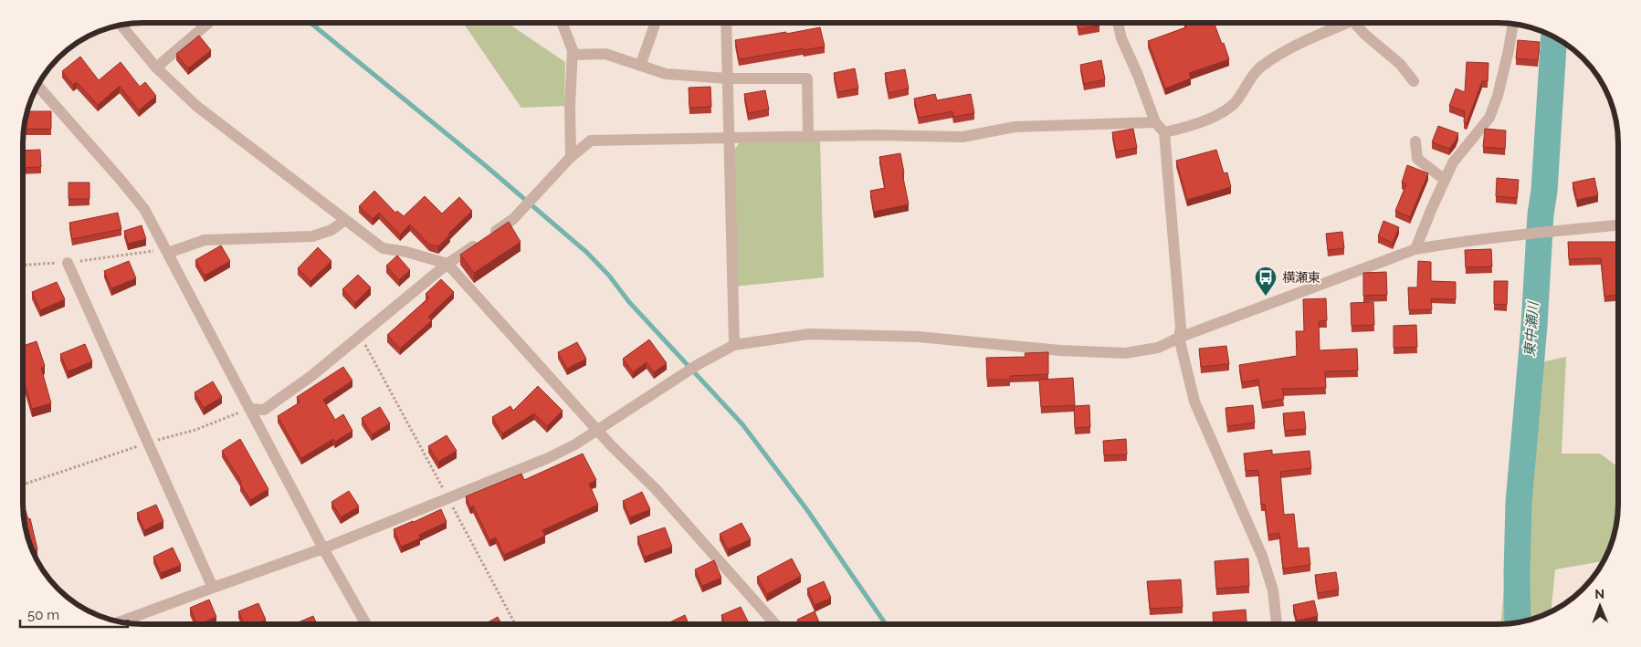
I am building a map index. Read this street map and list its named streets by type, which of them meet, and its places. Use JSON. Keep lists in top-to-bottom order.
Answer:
{
  "water": ["東中瀬川"],
  "places": {
    "bus stop": ["横瀬東"]
  },
  "scale_bar": "50 m",
  "north": "top"
}
